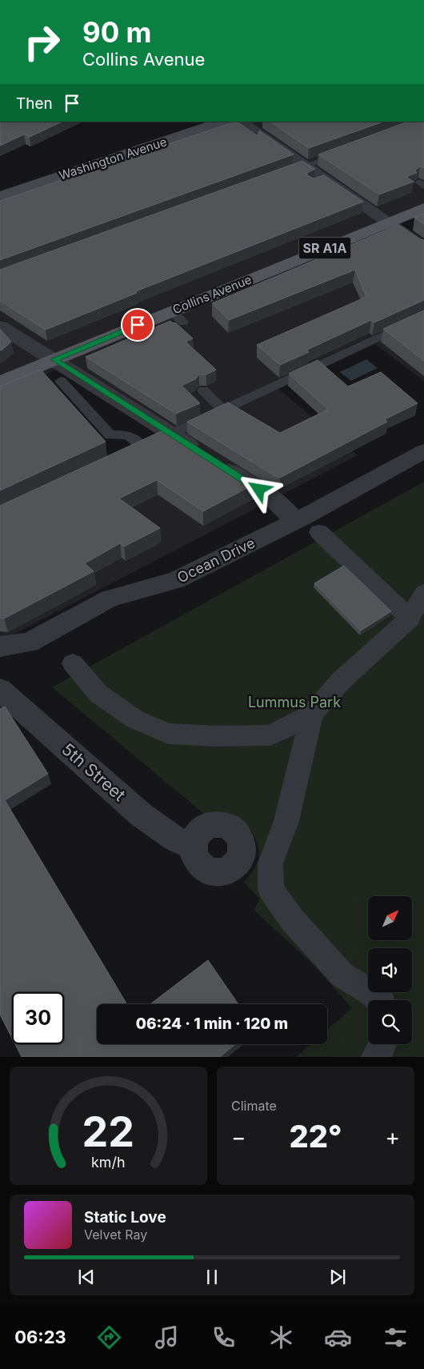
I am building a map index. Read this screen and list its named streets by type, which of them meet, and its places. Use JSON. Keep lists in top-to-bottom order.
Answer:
{
  "streets": {
    "main road": ["Washington Avenue", "SR A1A", "Collins Avenue"],
    "street": ["Ocean Drive", "5th Street"]
  },
  "parks": ["Lummus Park"],
  "north": "top right",
  "page": {
    "turn": ["90 m", "Collins Avenue"],
    "then": "Then",
    "limit": "30",
    "trip": "06:24 · 1 min · 120 m",
    "tile": "Climate",
    "heat": ["−", "22°", "+"],
    "song": ["Static Love", "Velvet Ray"],
    "tabs": "06:23",
    "gauge": ["22", "km/h"]
  }
}
